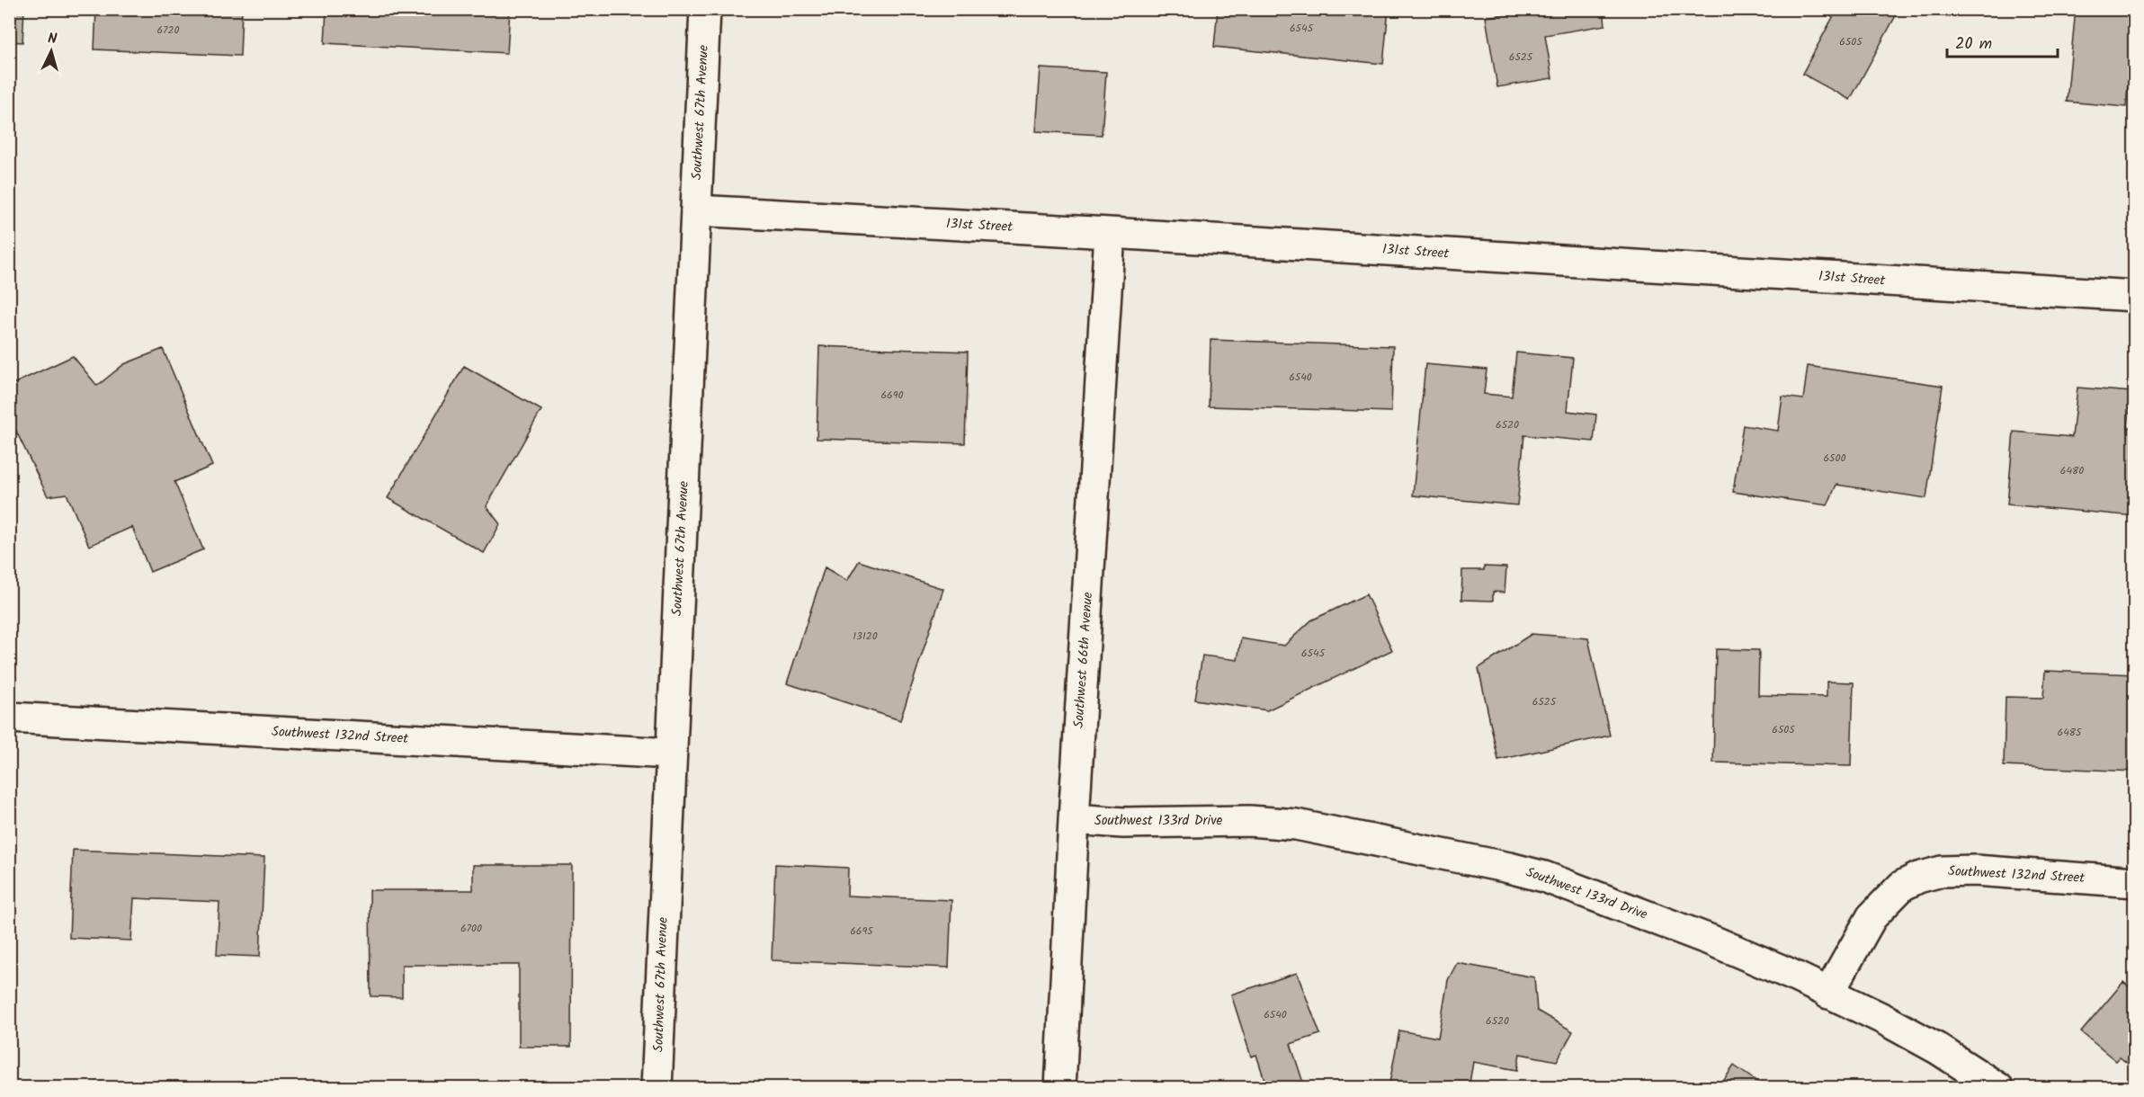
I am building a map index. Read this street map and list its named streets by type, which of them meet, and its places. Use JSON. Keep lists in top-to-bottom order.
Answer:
{
  "streets": {
    "street": [
      "Southwest 67th Avenue",
      "131st Street",
      "Southwest 66th Avenue",
      "Southwest 132nd Street",
      "Southwest 133rd Drive"
    ]
  },
  "crossings": [
    ["Southwest 67th Avenue", "131st Street"],
    ["Southwest 67th Avenue", "Southwest 132nd Street"],
    ["131st Street", "Southwest 66th Avenue"],
    ["Southwest 66th Avenue", "Southwest 133rd Drive"],
    ["Southwest 132nd Street", "Southwest 133rd Drive"]
  ],
  "house_numbers": [
    "6545",
    "6720",
    "6505",
    "6525",
    "6540",
    "6690",
    "6520",
    "6500",
    "6480",
    "13120",
    "6545",
    "6525",
    "6505",
    "6485",
    "6700",
    "6695",
    "6540",
    "6520"
  ],
  "scale_bar": "20 m",
  "north": "top"
}
